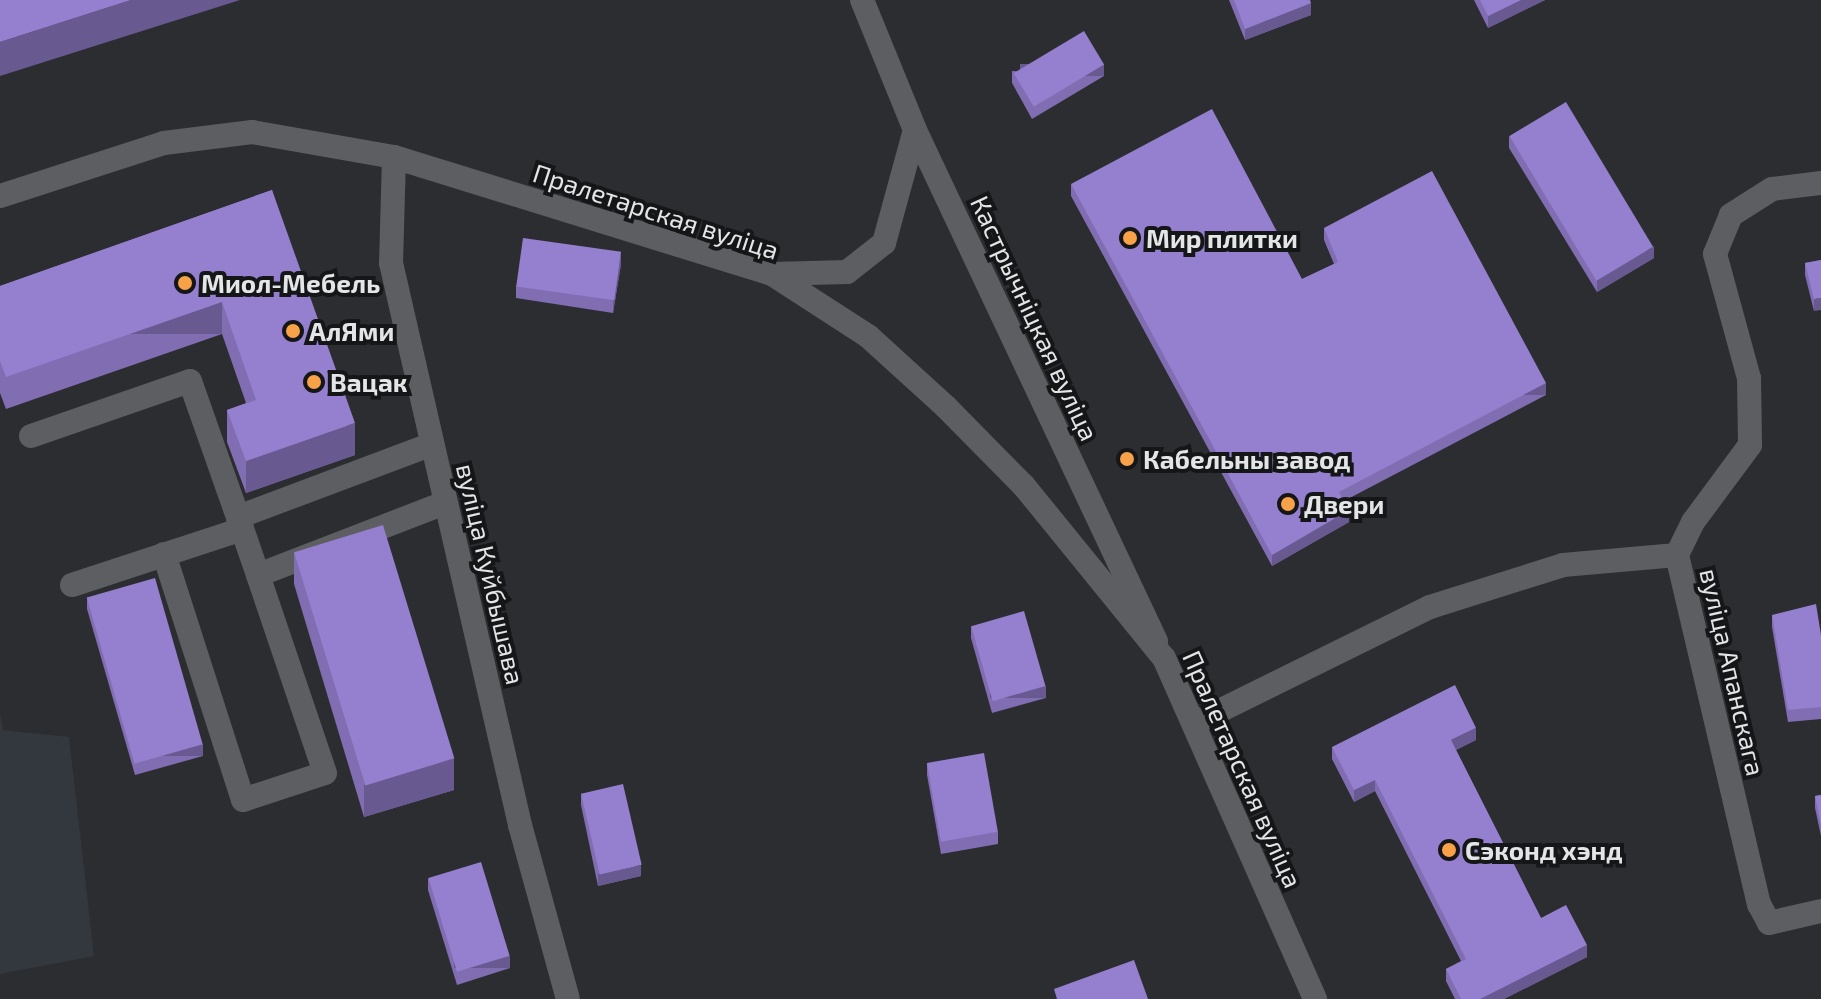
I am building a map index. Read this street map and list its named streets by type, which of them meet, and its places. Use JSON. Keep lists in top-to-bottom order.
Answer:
{
  "streets": {
    "street": [
      "Пралетарская вуліца",
      "Кастрычніцкая вуліца",
      "вуліца Куйбышава",
      "вуліца Апанскага"
    ]
  },
  "crossings": [
    ["Пралетарская вуліца", "Кастрычніцкая вуліца"],
    ["Пралетарская вуліца", "вуліца Куйбышава"]
  ],
  "places": [
    "Мир плитки",
    "Миол-Мебель",
    "АлЯми",
    "Вацак",
    "Кабельны завод",
    "Двери",
    "Сэконд хэнд"
  ]
}
